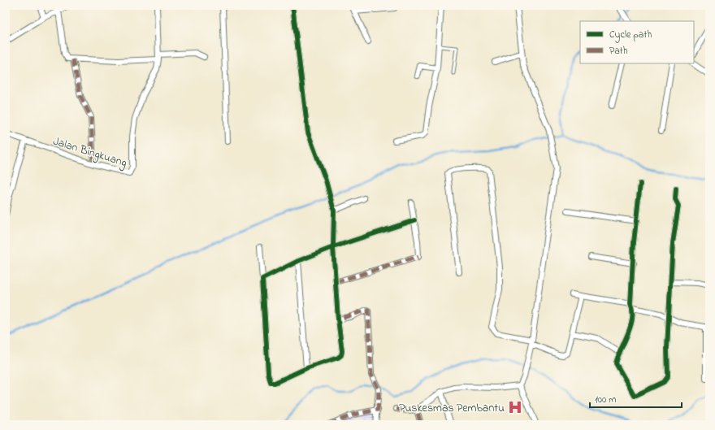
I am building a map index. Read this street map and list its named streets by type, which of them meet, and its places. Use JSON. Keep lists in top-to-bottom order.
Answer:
{
  "streets": {
    "street": ["Jalan Bingkuang"]
  },
  "places": {
    "hospital": ["Puskesmas Pembantu"]
  },
  "legend": ["Cycle path", "Path"],
  "scale_bar": "100 m"
}
